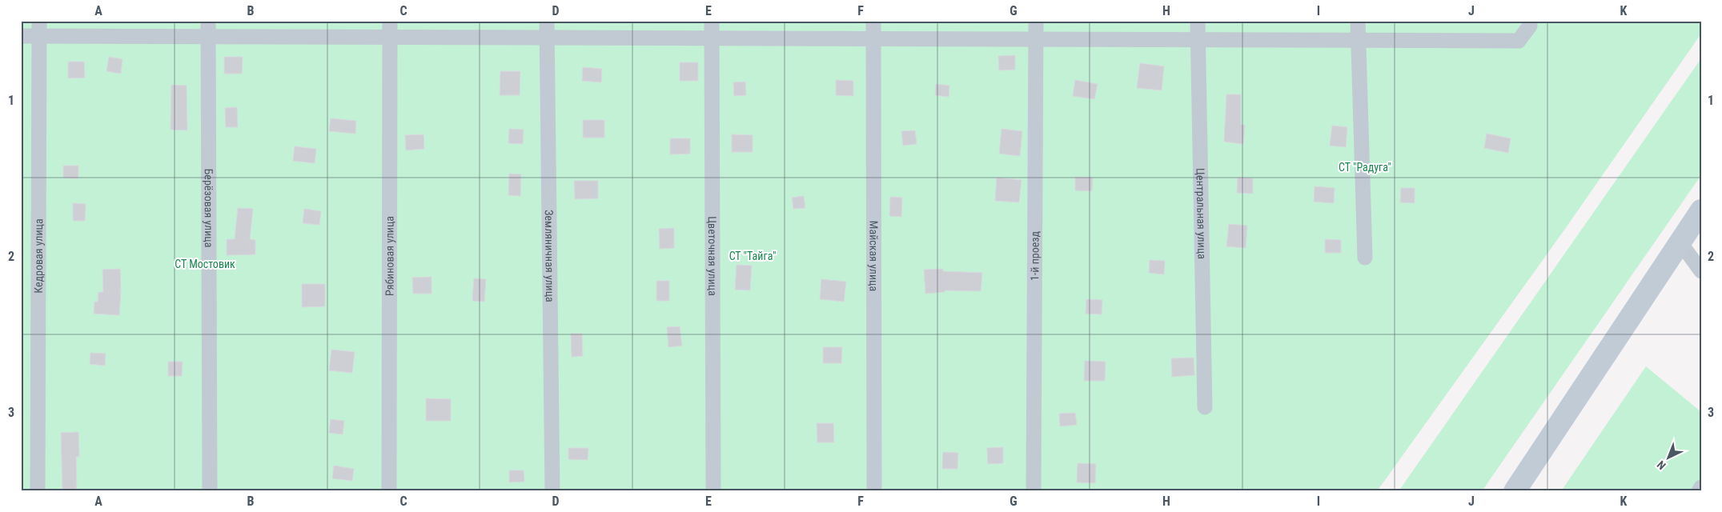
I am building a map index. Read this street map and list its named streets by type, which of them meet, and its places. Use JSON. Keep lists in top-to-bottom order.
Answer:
{
  "streets": {
    "street": [
      "Берёзовая улица",
      "Центральная улица",
      "Кедровая улица",
      "Рябиновая улица",
      "Земляничная улица",
      "Цветочная улица",
      "Майская улица",
      "1-й проезд"
    ]
  },
  "parks": ["СТ \"Радуга\"", "СТ \"Тайга\"", "СТ Мостовик"],
  "north": "bottom left",
  "grid": {
    "columns": [
      "A",
      "B",
      "C",
      "D",
      "E",
      "F",
      "G",
      "H",
      "I",
      "J",
      "K"
    ],
    "rows": ["1", "2", "3"]
  }
}
